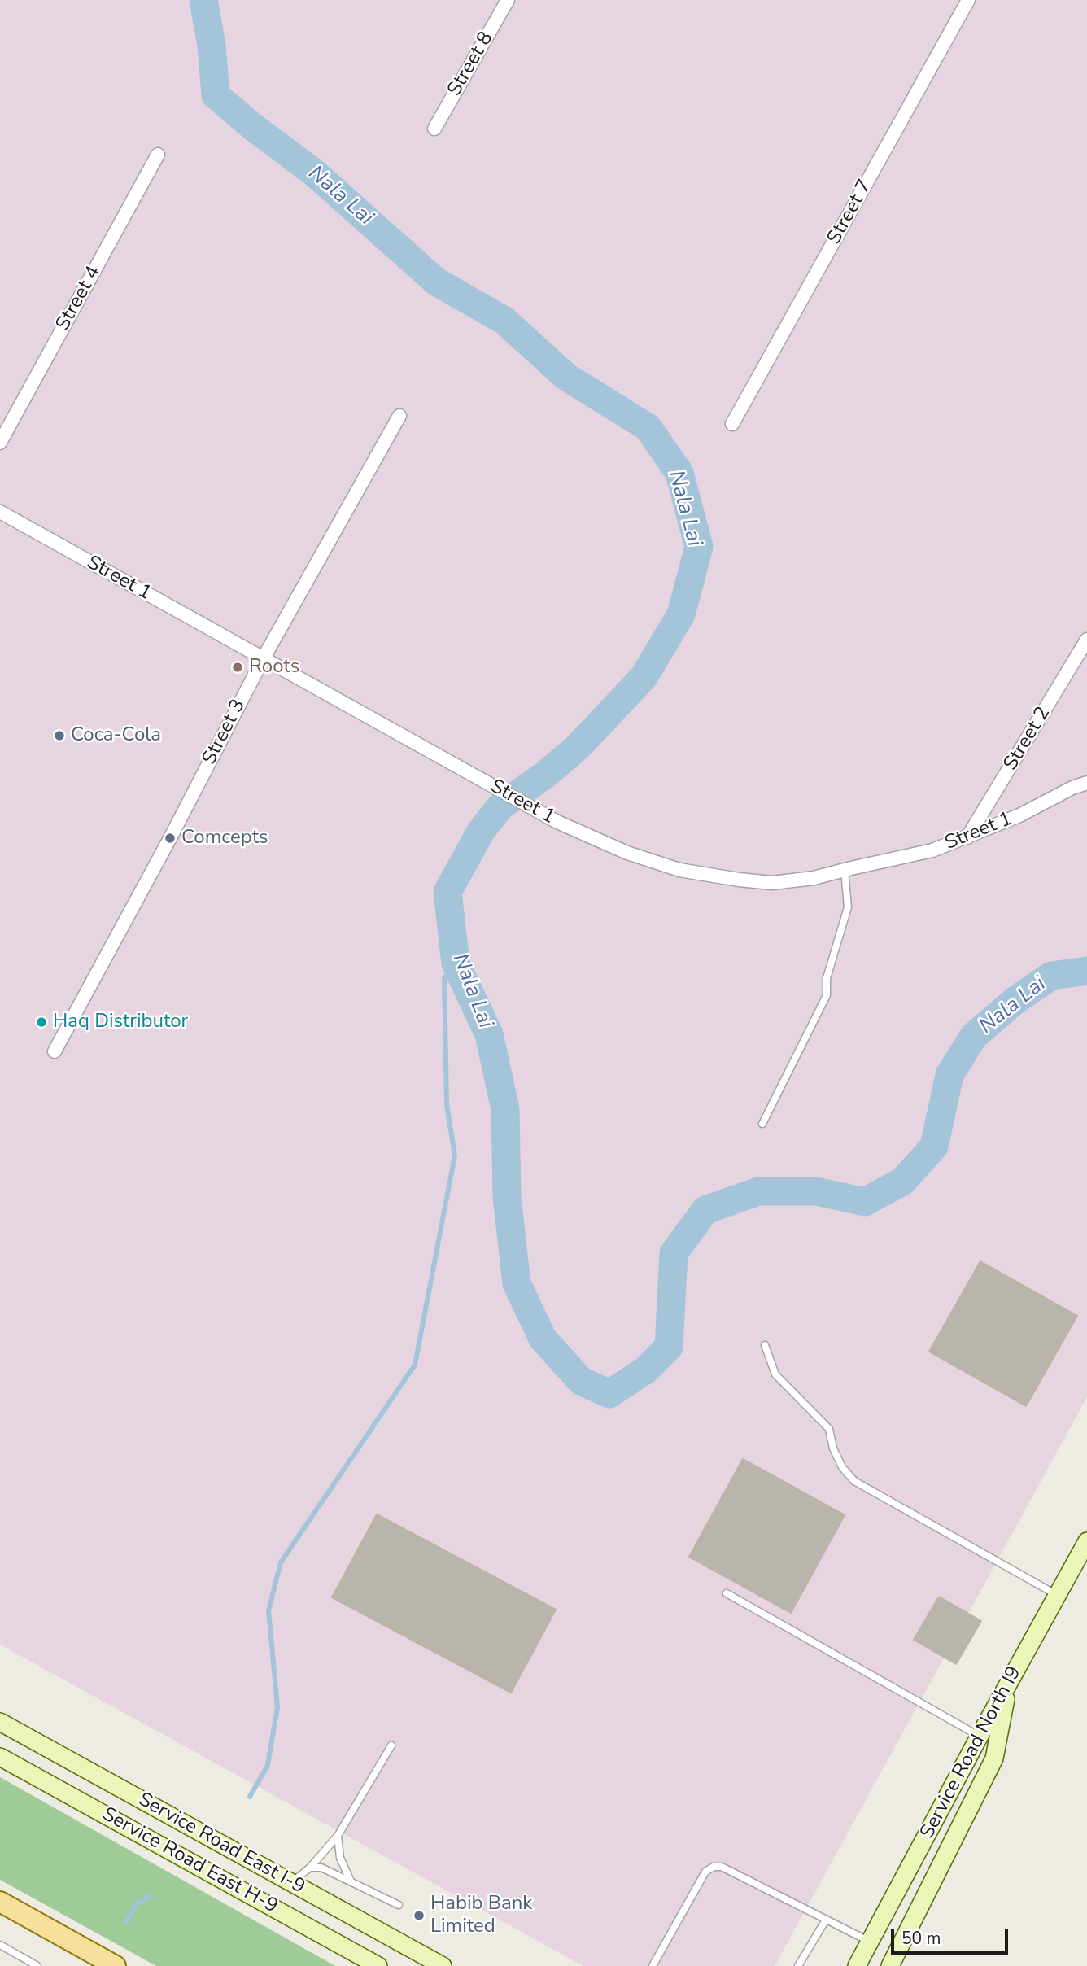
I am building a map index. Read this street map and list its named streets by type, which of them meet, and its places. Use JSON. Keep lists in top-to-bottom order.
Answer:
{
  "streets": {
    "main road": ["Service Road North I9", "Service Road East I-9", "Service Road East H-9"],
    "street": [
      "Street 8",
      "Street 7",
      "Street 4",
      "Street 1",
      "Street 3",
      "Street 2"
    ]
  },
  "crossings": [
    ["Street 1", "Street 3"],
    ["Street 1", "Street 2"]
  ],
  "water": ["Nala Lai"],
  "places": [
    "Roots",
    "Coca-Cola",
    "Comcepts",
    "Haq Distributor",
    "Habib Bank Limited"
  ],
  "scale_bar": "50 m"
}
